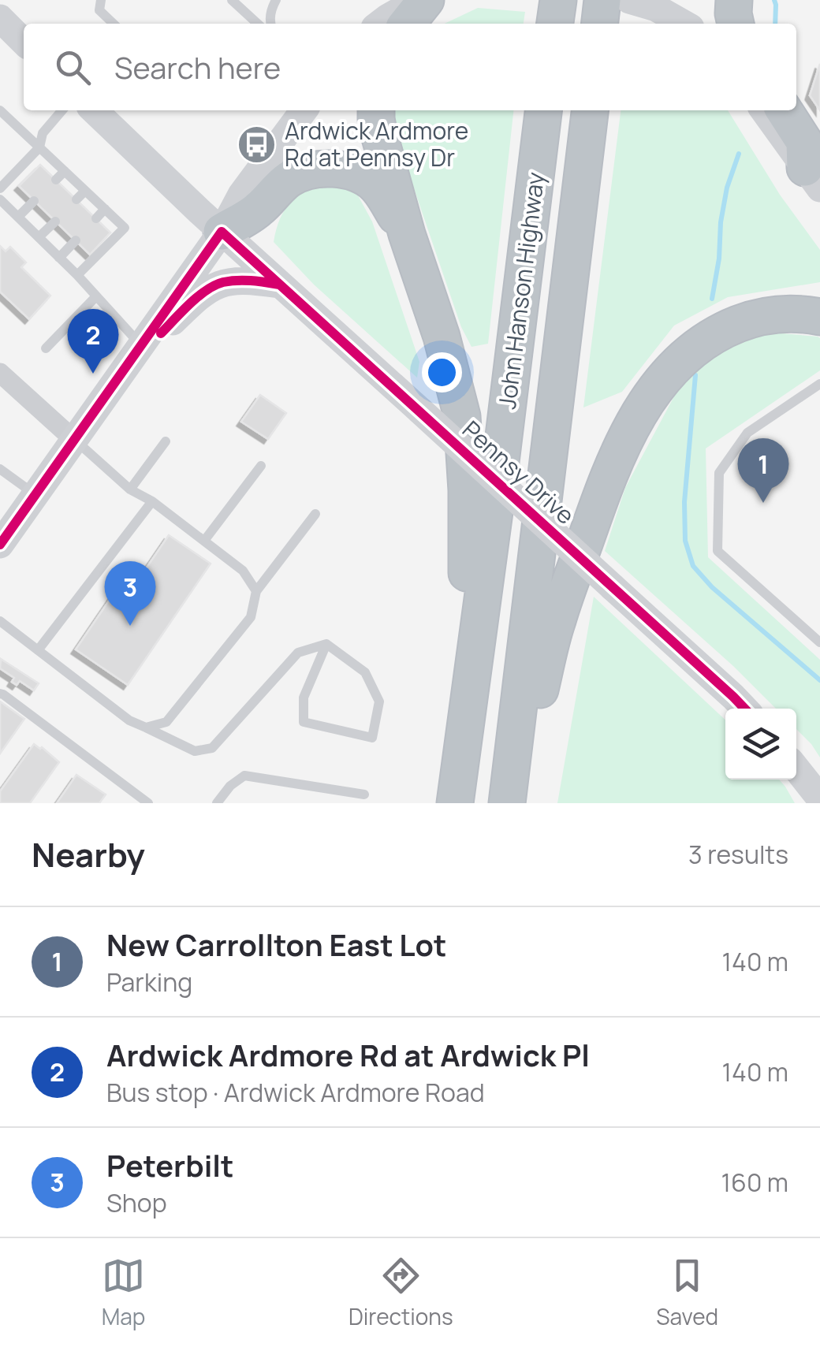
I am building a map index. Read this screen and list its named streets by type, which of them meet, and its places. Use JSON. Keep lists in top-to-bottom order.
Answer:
{
  "streets": {
    "highway": ["John Hanson Highway"],
    "main road": ["Pennsy Drive"]
  },
  "places": {
    "bus stop": ["Ardwick Ardmore Rd at Pennsy Dr"]
  },
  "page": {
    "search": "Search here",
    "pins": ["2", "1", "3"],
    "heading": ["Nearby", "3 results"],
    "list": [
      {
        "mark": "1",
        "name": "New Carrollton East Lot",
        "note": "Parking",
        "value": "140 m"
      },
      {
        "mark": "2",
        "name": "Ardwick Ardmore Rd at Ardwick Pl",
        "note": "Bus stop · Ardwick Ardmore Road",
        "value": "140 m"
      },
      {
        "mark": "3",
        "name": "Peterbilt",
        "note": "Shop",
        "value": "160 m"
      }
    ],
    "nav": ["Map", "Directions", "Saved"]
  }
}
